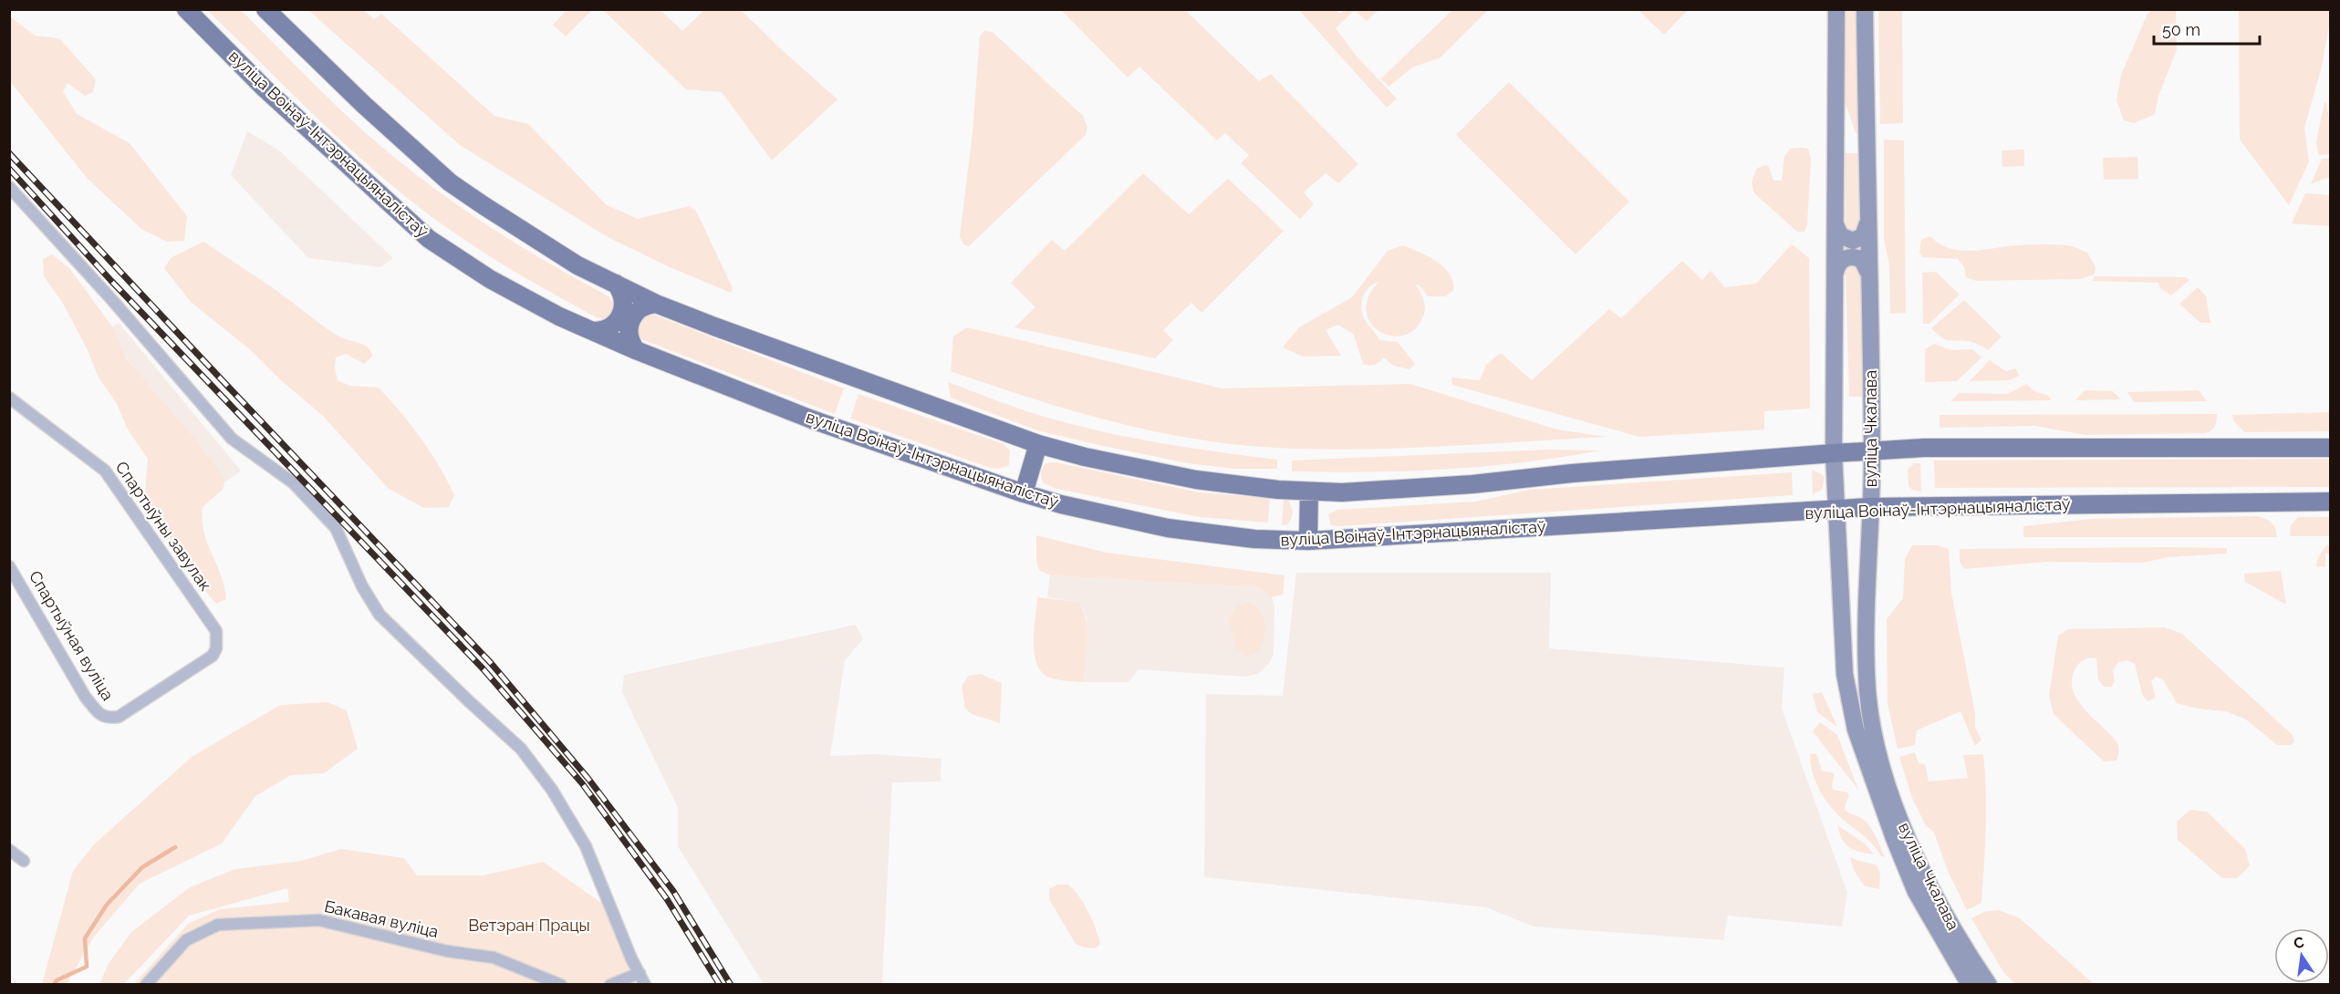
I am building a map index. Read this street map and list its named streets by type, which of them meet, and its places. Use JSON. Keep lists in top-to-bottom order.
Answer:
{
  "streets": {
    "main road": ["вуліца Воінаў-Інтэрнацыяналістаў", "вуліца Чкалава"],
    "street": ["Спартыўны завулак", "Спартыўная вуліца", "Бакавая вуліца"]
  },
  "crossings": [
    ["вуліца Воінаў-Інтэрнацыяналістаў", "вуліца Чкалава"],
    ["Спартыўны завулак", "Спартыўная вуліца"]
  ],
  "parks": ["Ветэран Працы"],
  "scale_bar": "50 m",
  "north": "top"
}
